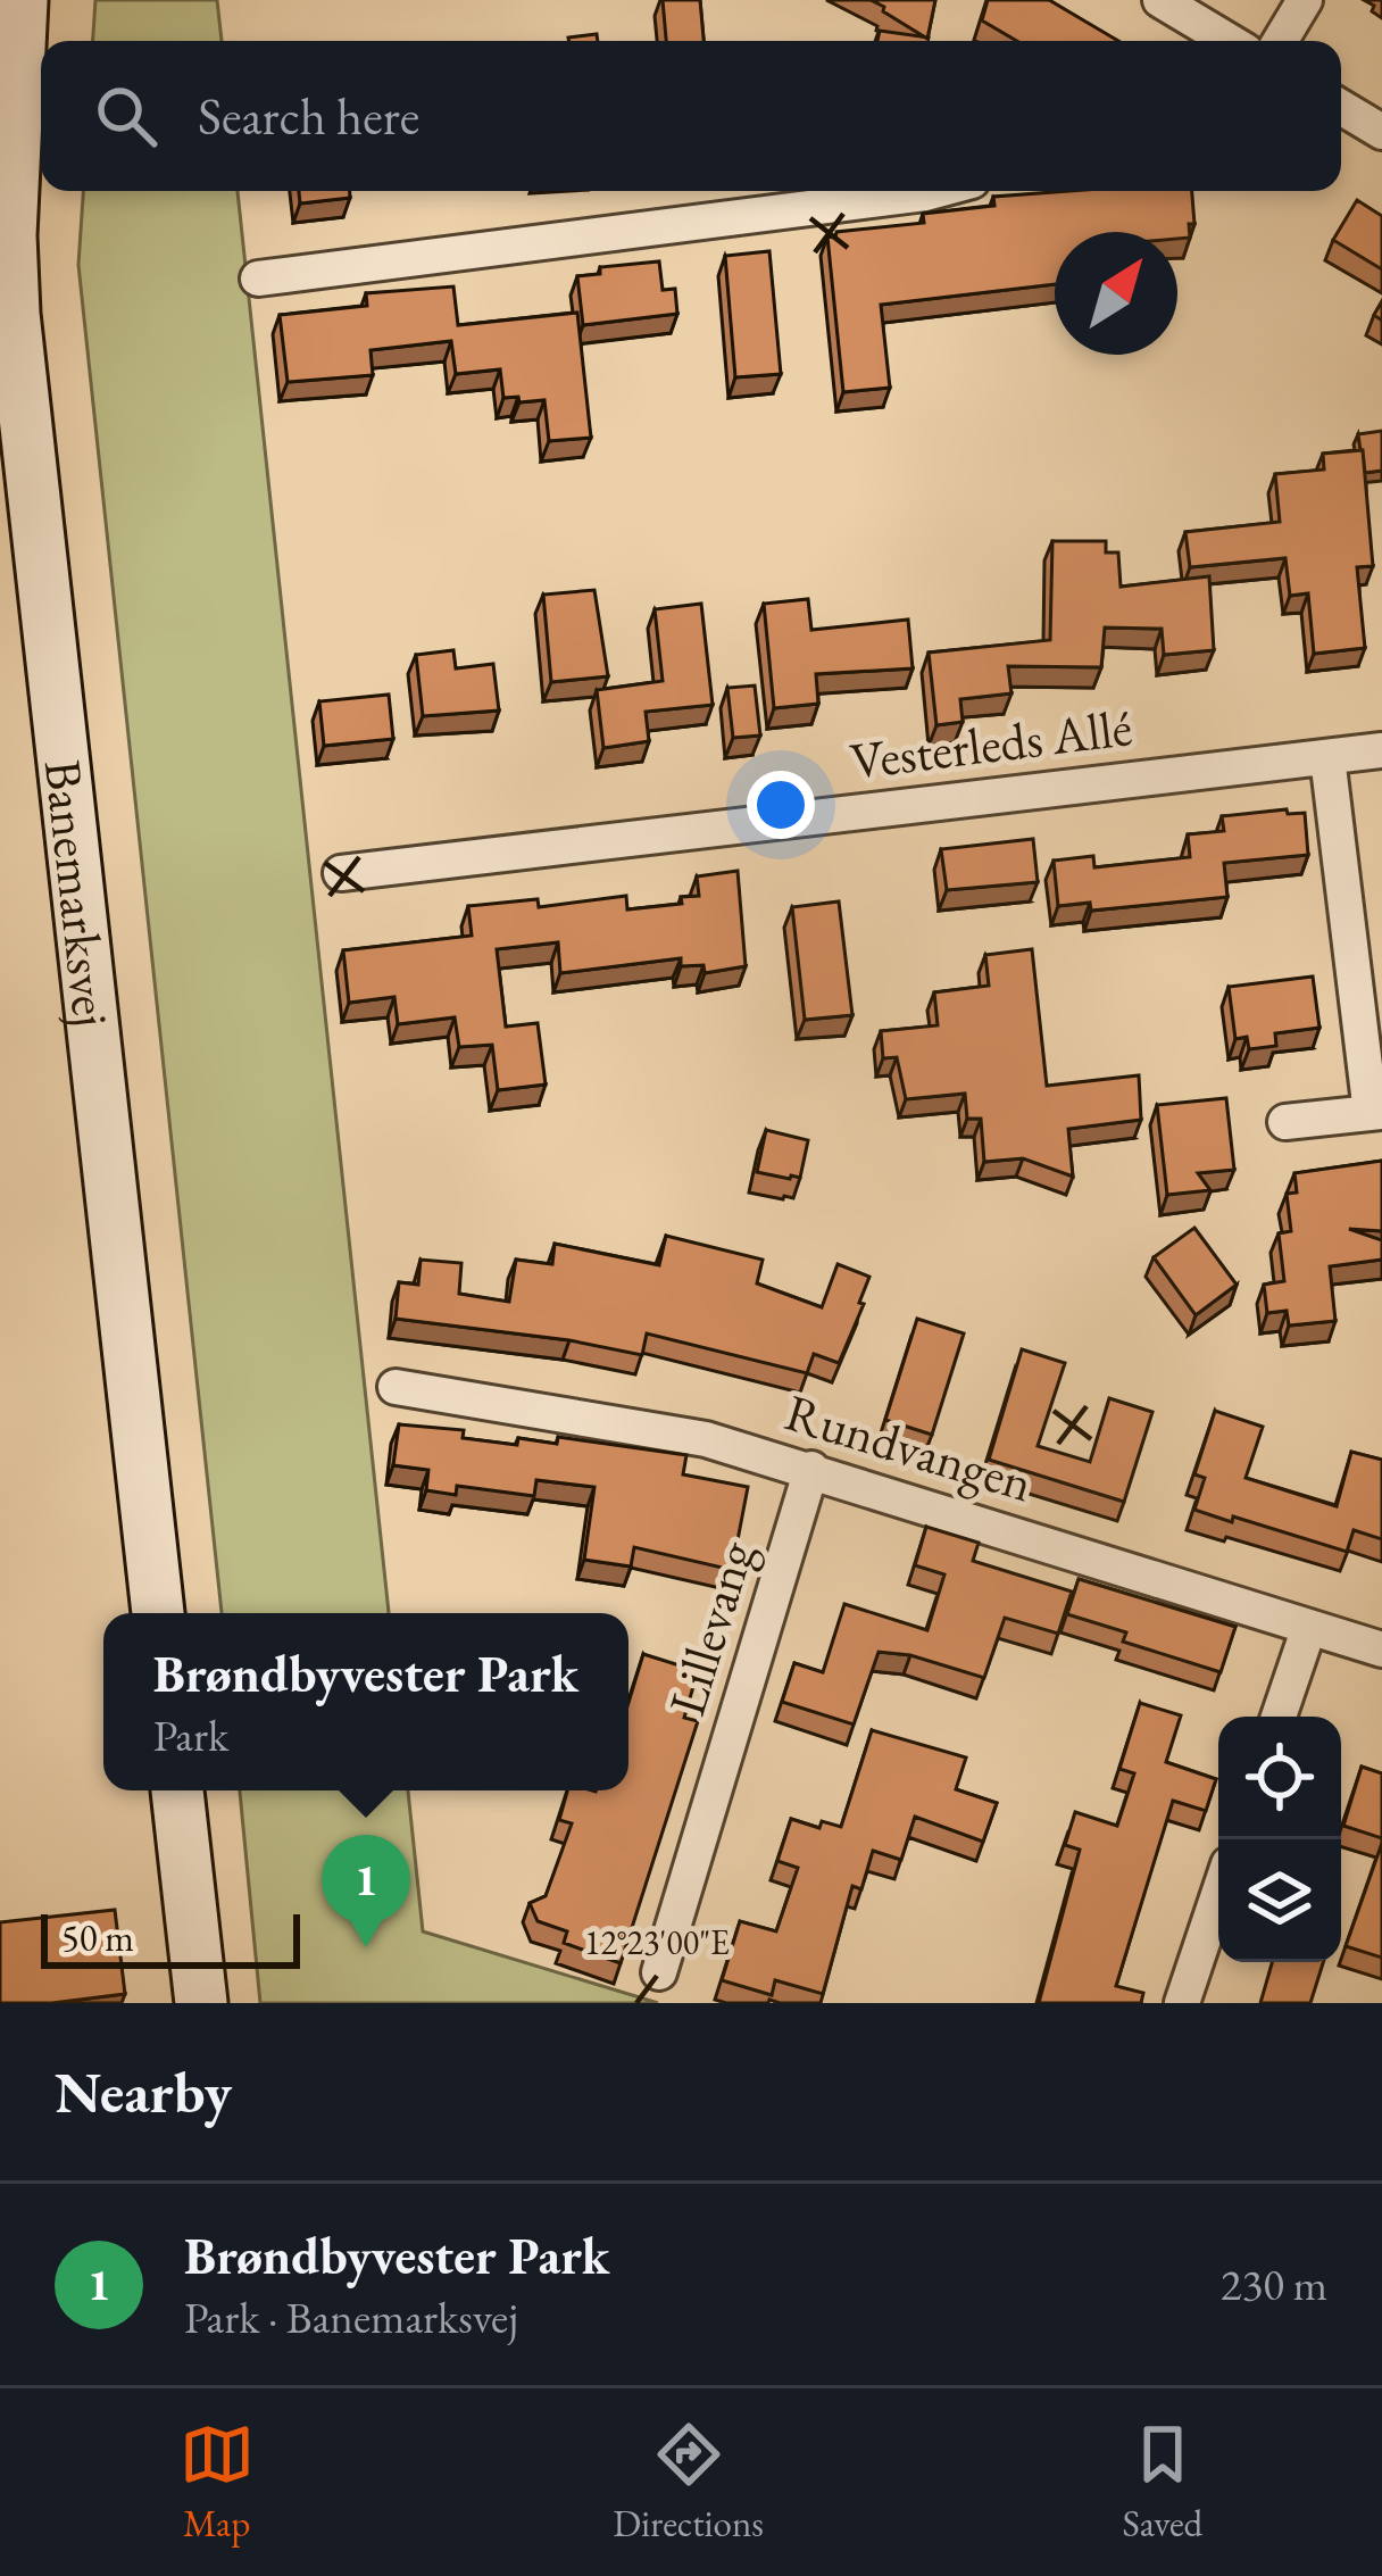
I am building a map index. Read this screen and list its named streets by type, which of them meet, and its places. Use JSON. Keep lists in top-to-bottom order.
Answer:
{
  "streets": {
    "street": [
      "Vesterleds Allé",
      "Banemarksvej",
      "Rundvangen",
      "Lillevang"
    ]
  },
  "crossings": [
    ["Rundvangen", "Lillevang"]
  ],
  "scale_bar": "50 m",
  "north": "top right",
  "page": {
    "search": "Search here",
    "popup": ["Brøndbyvester Park", "Park"],
    "pins": "1",
    "scale": "50 m",
    "heading": "Nearby",
    "list": [
      {
        "mark": "1",
        "name": "Brøndbyvester Park",
        "note": "Park · Banemarksvej",
        "value": "230 m"
      }
    ],
    "nav": ["Map", "Directions", "Saved"]
  },
  "coordinates": ["12°23'00\"E"]
}
